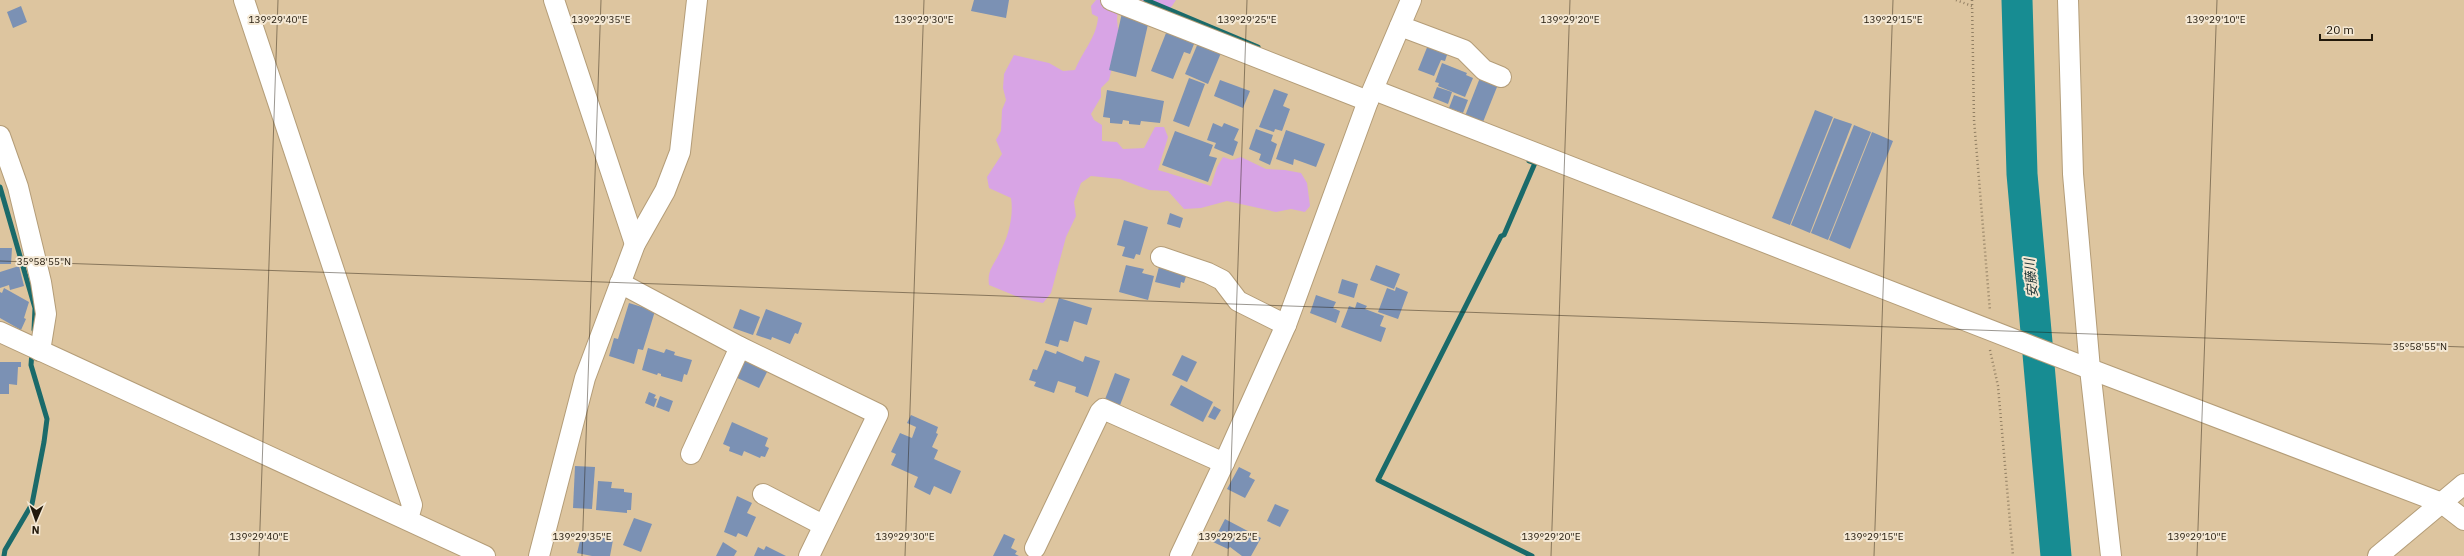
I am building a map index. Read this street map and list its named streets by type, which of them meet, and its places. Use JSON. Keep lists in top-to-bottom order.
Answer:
{
  "water": ["安藤川"],
  "scale_bar": "20 m",
  "north": "bottom",
  "coordinates": [
    "139°29'40\"E",
    "139°29'35\"E",
    "139°29'30\"E",
    "139°29'25\"E",
    "139°29'20\"E",
    "139°29'15\"E",
    "139°29'10\"E",
    "35°58'55\"N"
  ]
}
